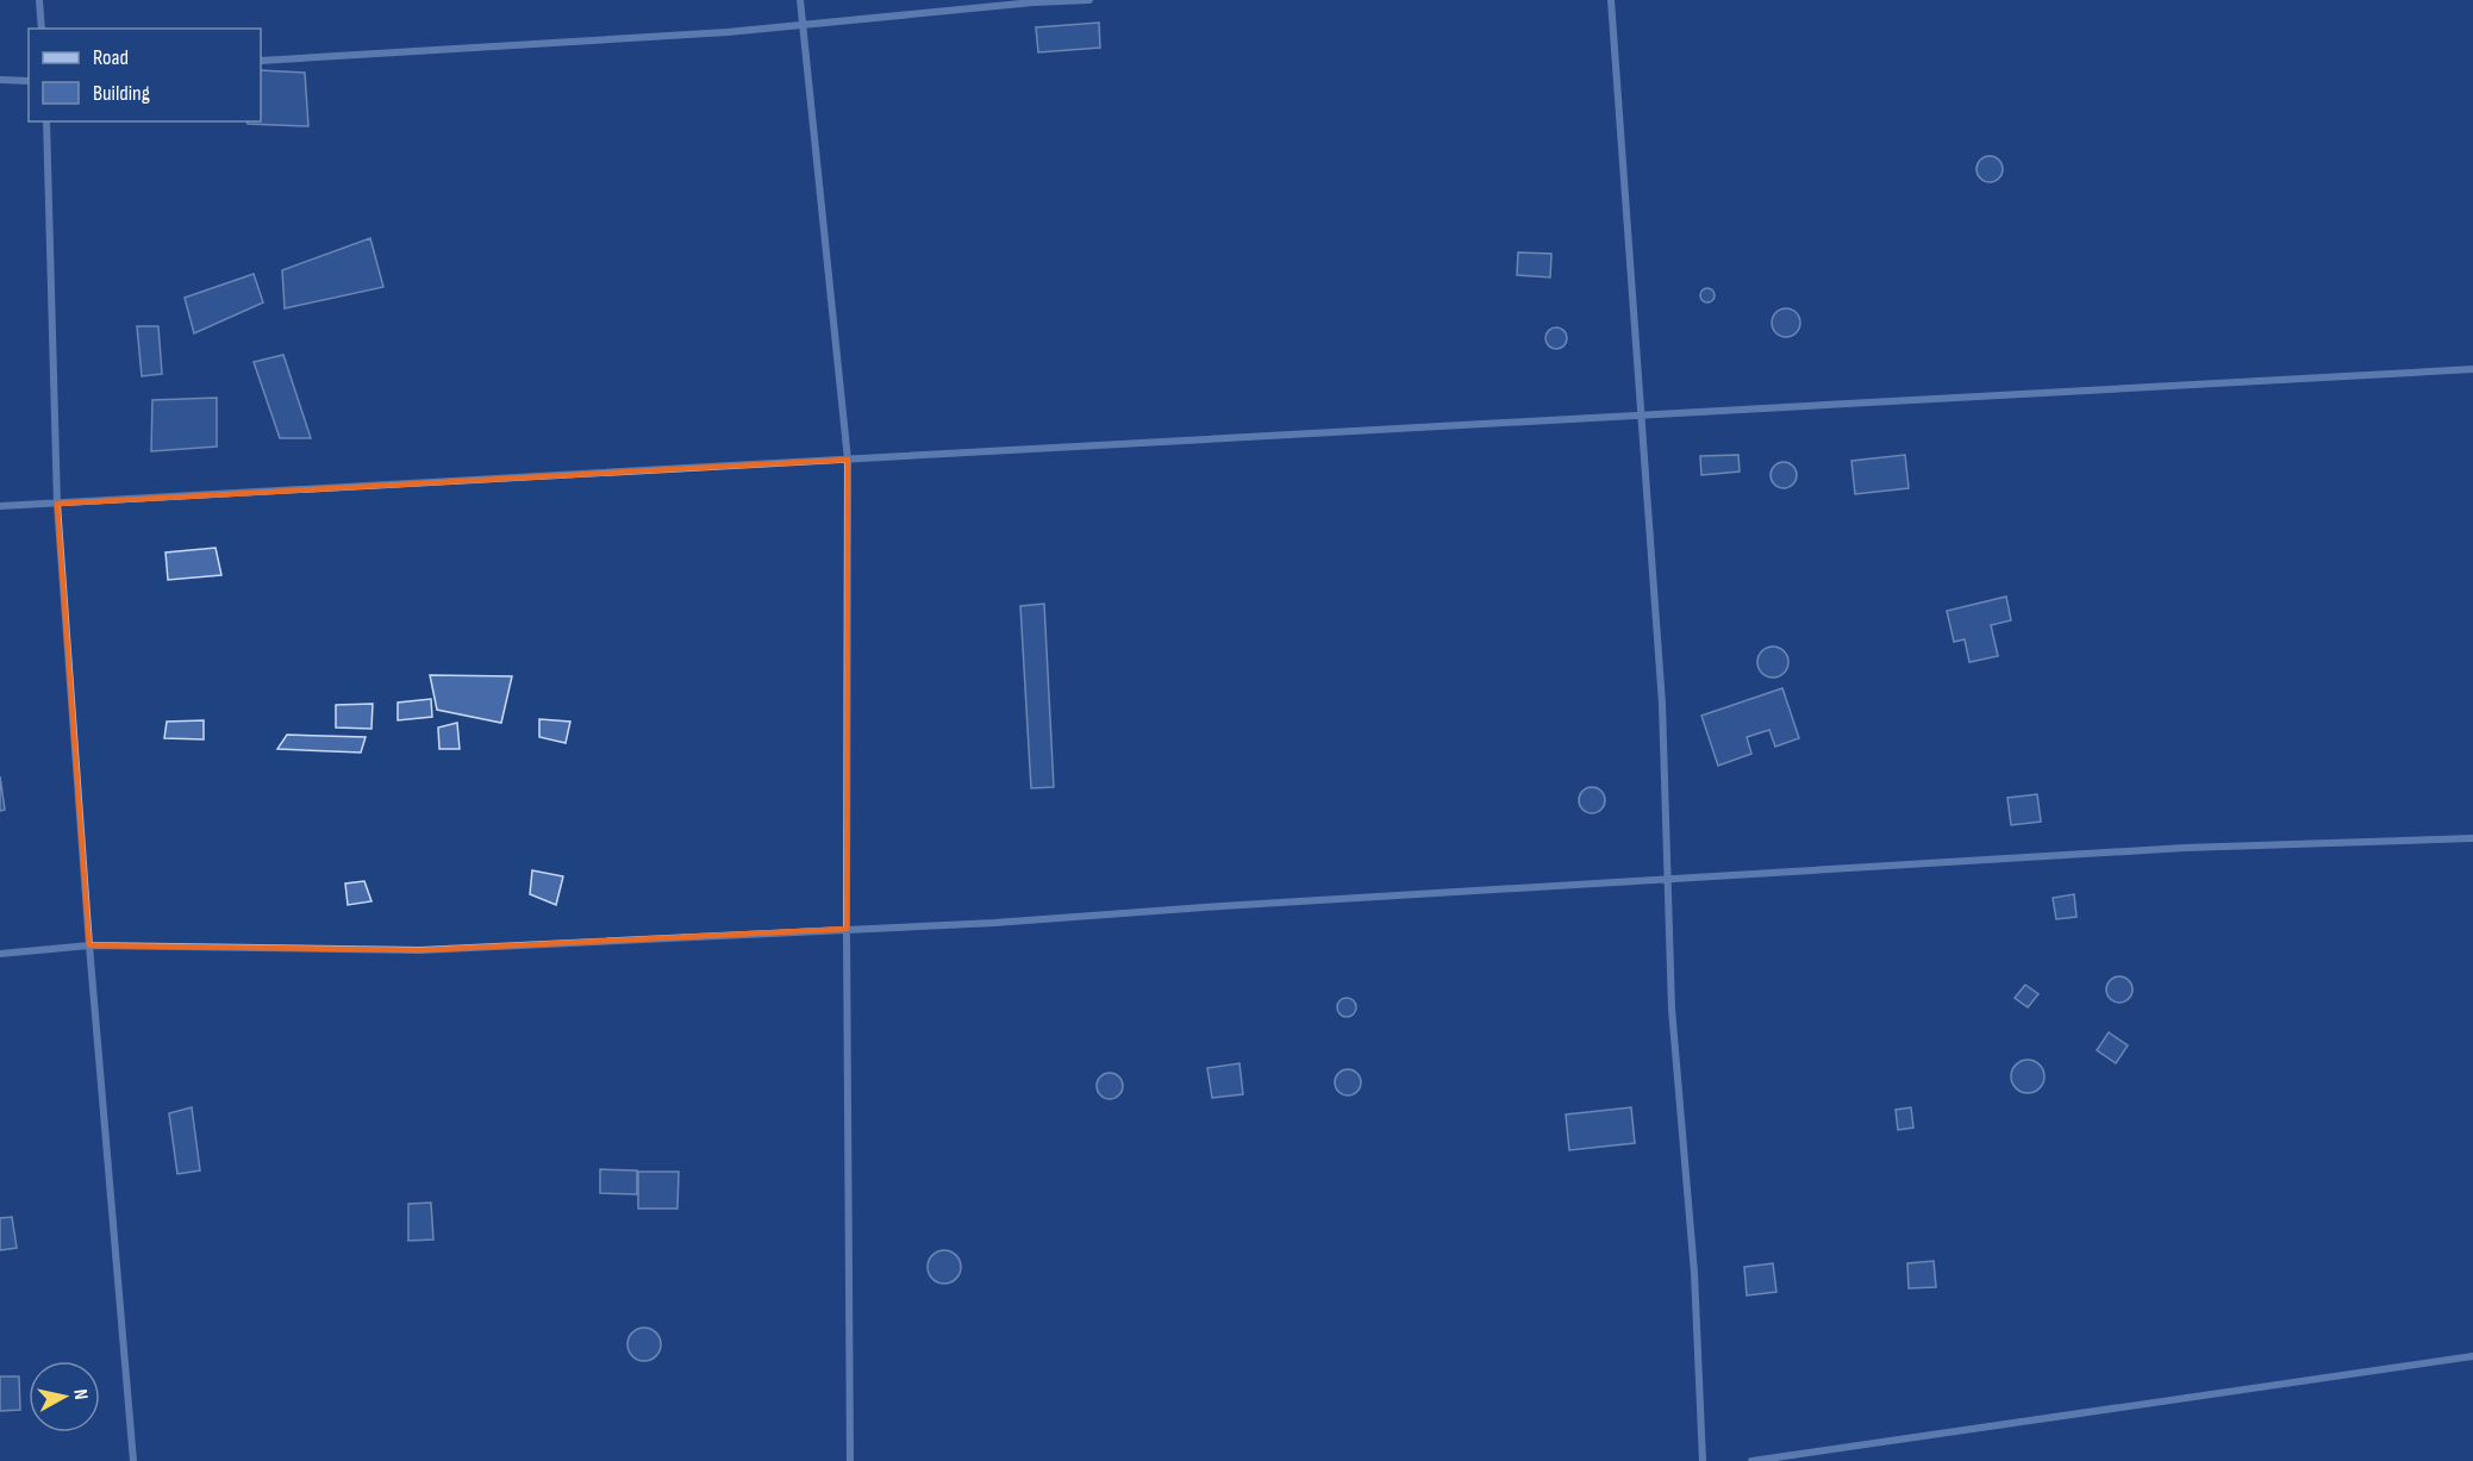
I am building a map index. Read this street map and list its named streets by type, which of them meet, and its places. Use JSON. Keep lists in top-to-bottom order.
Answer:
{
  "legend": ["Road", "Building"],
  "north": "right"
}
